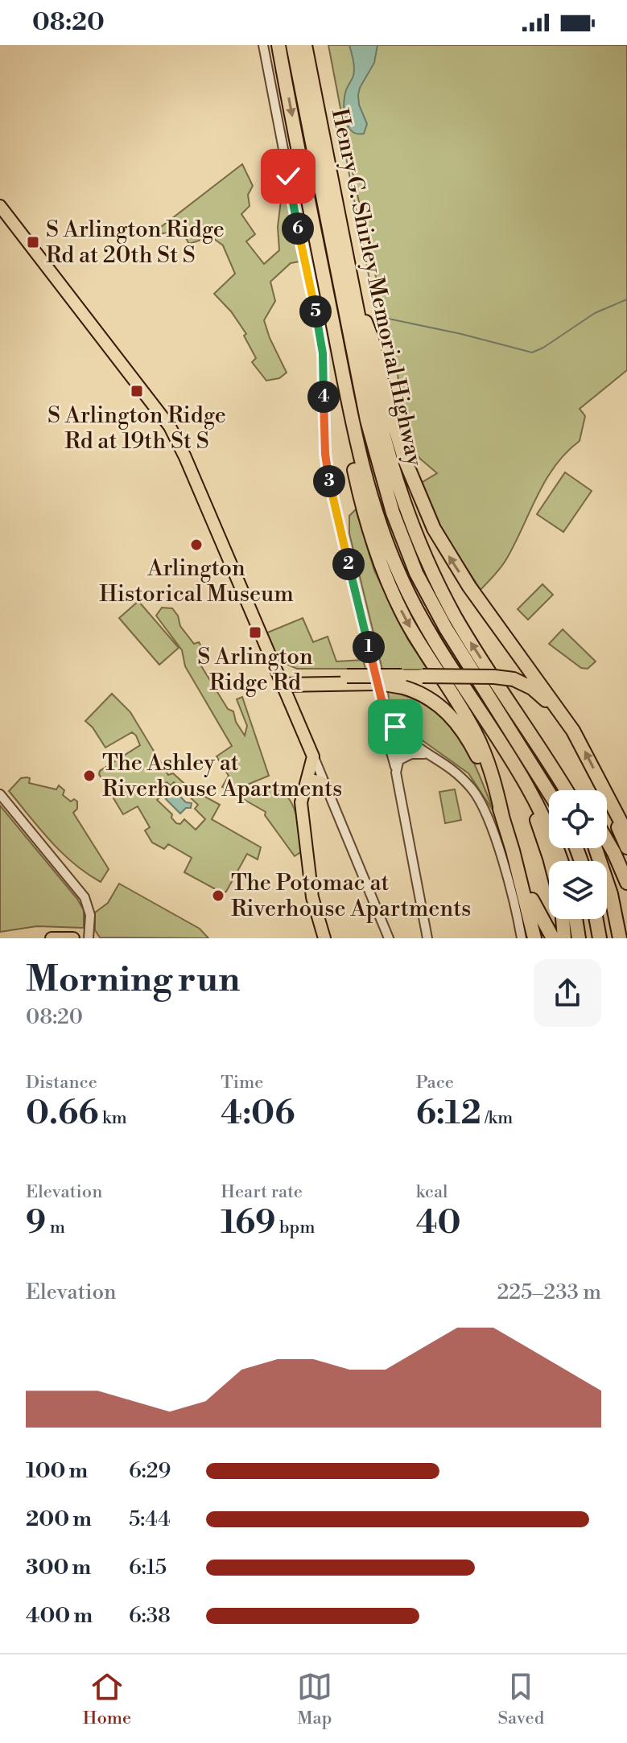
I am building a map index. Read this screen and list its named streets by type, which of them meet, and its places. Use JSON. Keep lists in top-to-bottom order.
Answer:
{
  "streets": {
    "highway": ["Henry G. Shirley Memorial Highway"]
  },
  "places": {
    "transit": ["S Arlington Ridge Rd at 20th St S", "S Arlington Ridge Rd at 19th St S", "S Arlington Ridge Rd"],
    "other": ["Arlington Historical Museum", "The Ashley at Riverhouse Apartments", "The Potomac at Riverhouse Apartments"]
  },
  "page": {
    "status": "08:20",
    "pins": [
      "6",
      "5",
      "4",
      "3",
      "2",
      "1"
    ],
    "heading": ["Morning run", "08:20"],
    "stats": [
      ["Distance", "0.66 km"],
      ["Time", "4:06"],
      ["Pace", "6:12 /km"],
      ["Elevation", "9 m"],
      ["Heart rate", "169 bpm"],
      ["kcal", "40"]
    ],
    "chart": ["Elevation", "225–233 m"],
    "list": [
      {
        "name": "100 m",
        "note": "6:29"
      },
      {
        "name": "200 m",
        "note": "5:44"
      },
      {
        "name": "300 m",
        "note": "6:15"
      },
      {
        "name": "400 m",
        "note": "6:38"
      }
    ],
    "tabs": ["Home", "Map", "Saved"]
  }
}
